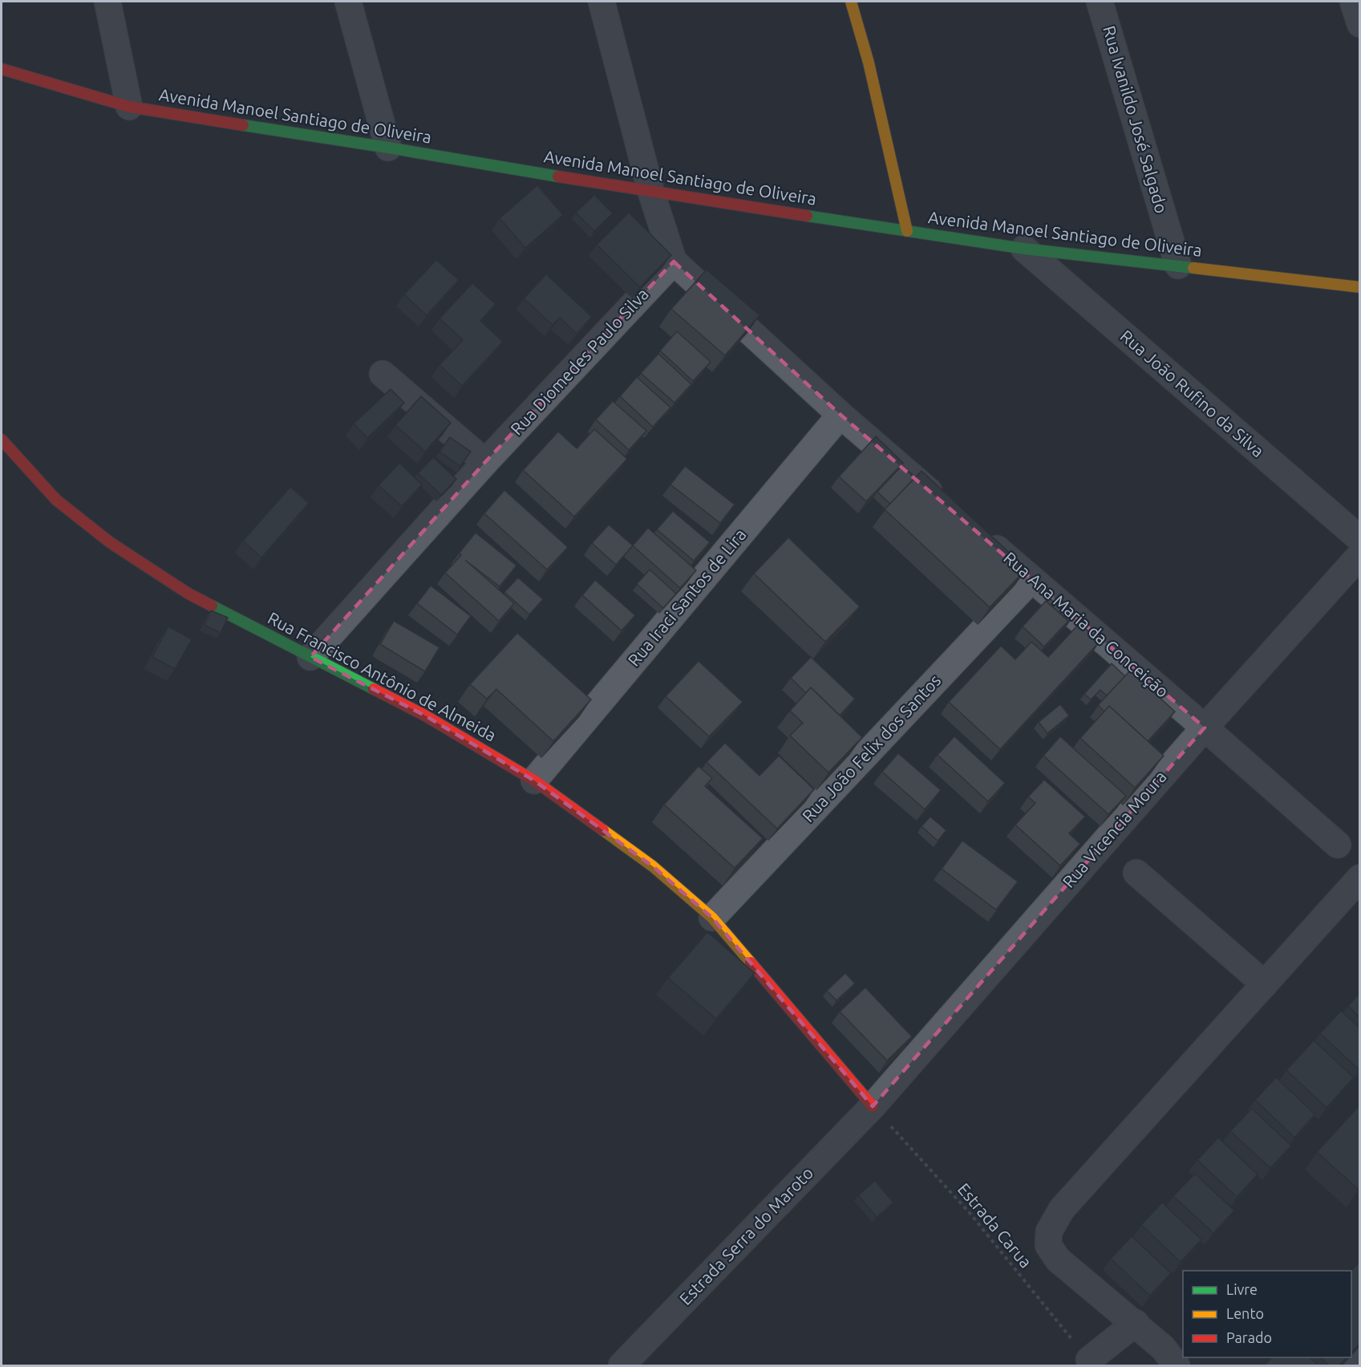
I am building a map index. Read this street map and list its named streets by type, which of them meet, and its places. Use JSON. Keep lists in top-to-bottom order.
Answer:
{
  "streets": {
    "street": [
      "Avenida Manoel Santiago de Oliveira",
      "Rua Ivanildo José Salgado",
      "Rua Diomedes Paulo Silva",
      "Rua João Rufino da Silva",
      "Rua Iraci Santos de Lira",
      "Rua Ana Maria da Conceição",
      "Rua Francisco Antônio de Almeida",
      "Rua João Felix dos Santos",
      "Rua Vicencia Moura",
      "Estrada Serra do Maroto"
    ],
    "path": ["Estrada Carua"]
  },
  "crossings": [
    ["Avenida Manoel Santiago de Oliveira", "Rua Ivanildo José Salgado"],
    ["Avenida Manoel Santiago de Oliveira", "Rua João Rufino da Silva"],
    ["Rua Diomedes Paulo Silva", "Rua Francisco Antônio de Almeida"],
    ["Rua Iraci Santos de Lira", "Rua Francisco Antônio de Almeida"],
    ["Rua Ana Maria da Conceição", "Rua João Felix dos Santos"],
    ["Rua Ana Maria da Conceição", "Rua Vicencia Moura"],
    ["Rua Francisco Antônio de Almeida", "Rua João Felix dos Santos"],
    ["Rua Francisco Antônio de Almeida", "Rua Vicencia Moura"],
    ["Rua Francisco Antônio de Almeida", "Estrada Carua"],
    ["Rua Francisco Antônio de Almeida", "Estrada Serra do Maroto"],
    ["Rua Vicencia Moura", "Estrada Carua"],
    ["Rua Vicencia Moura", "Estrada Serra do Maroto"],
    ["Estrada Carua", "Estrada Serra do Maroto"]
  ],
  "legend": ["Livre", "Lento", "Parado"]
}
